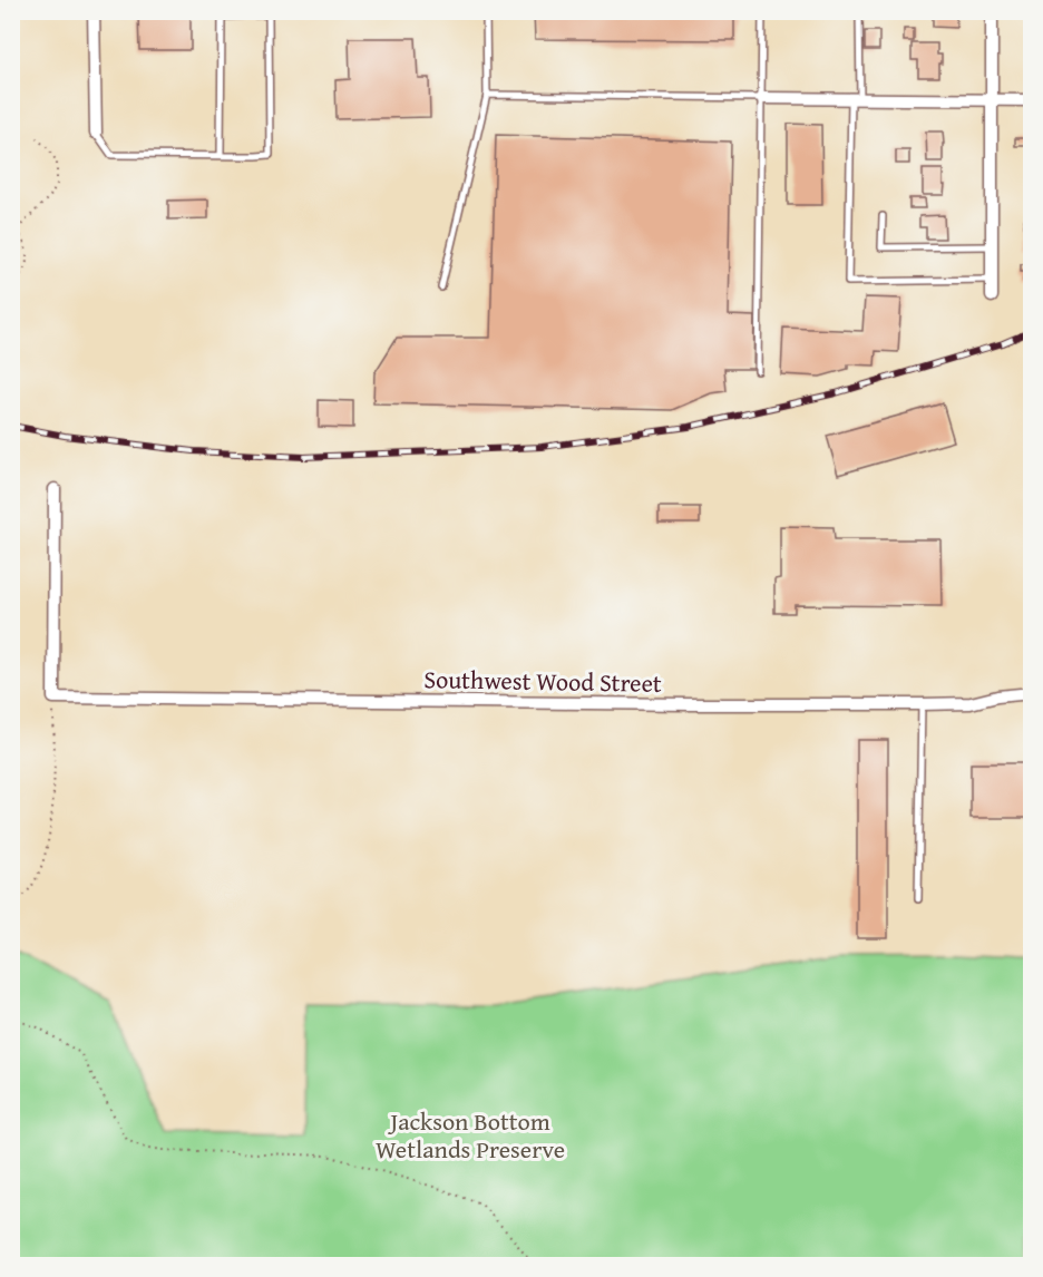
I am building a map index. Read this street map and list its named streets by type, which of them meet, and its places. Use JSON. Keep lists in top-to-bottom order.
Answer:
{
  "streets": {
    "street": ["Southwest Wood Street"]
  },
  "parks": ["Jackson Bottom Wetlands Preserve"]
}
